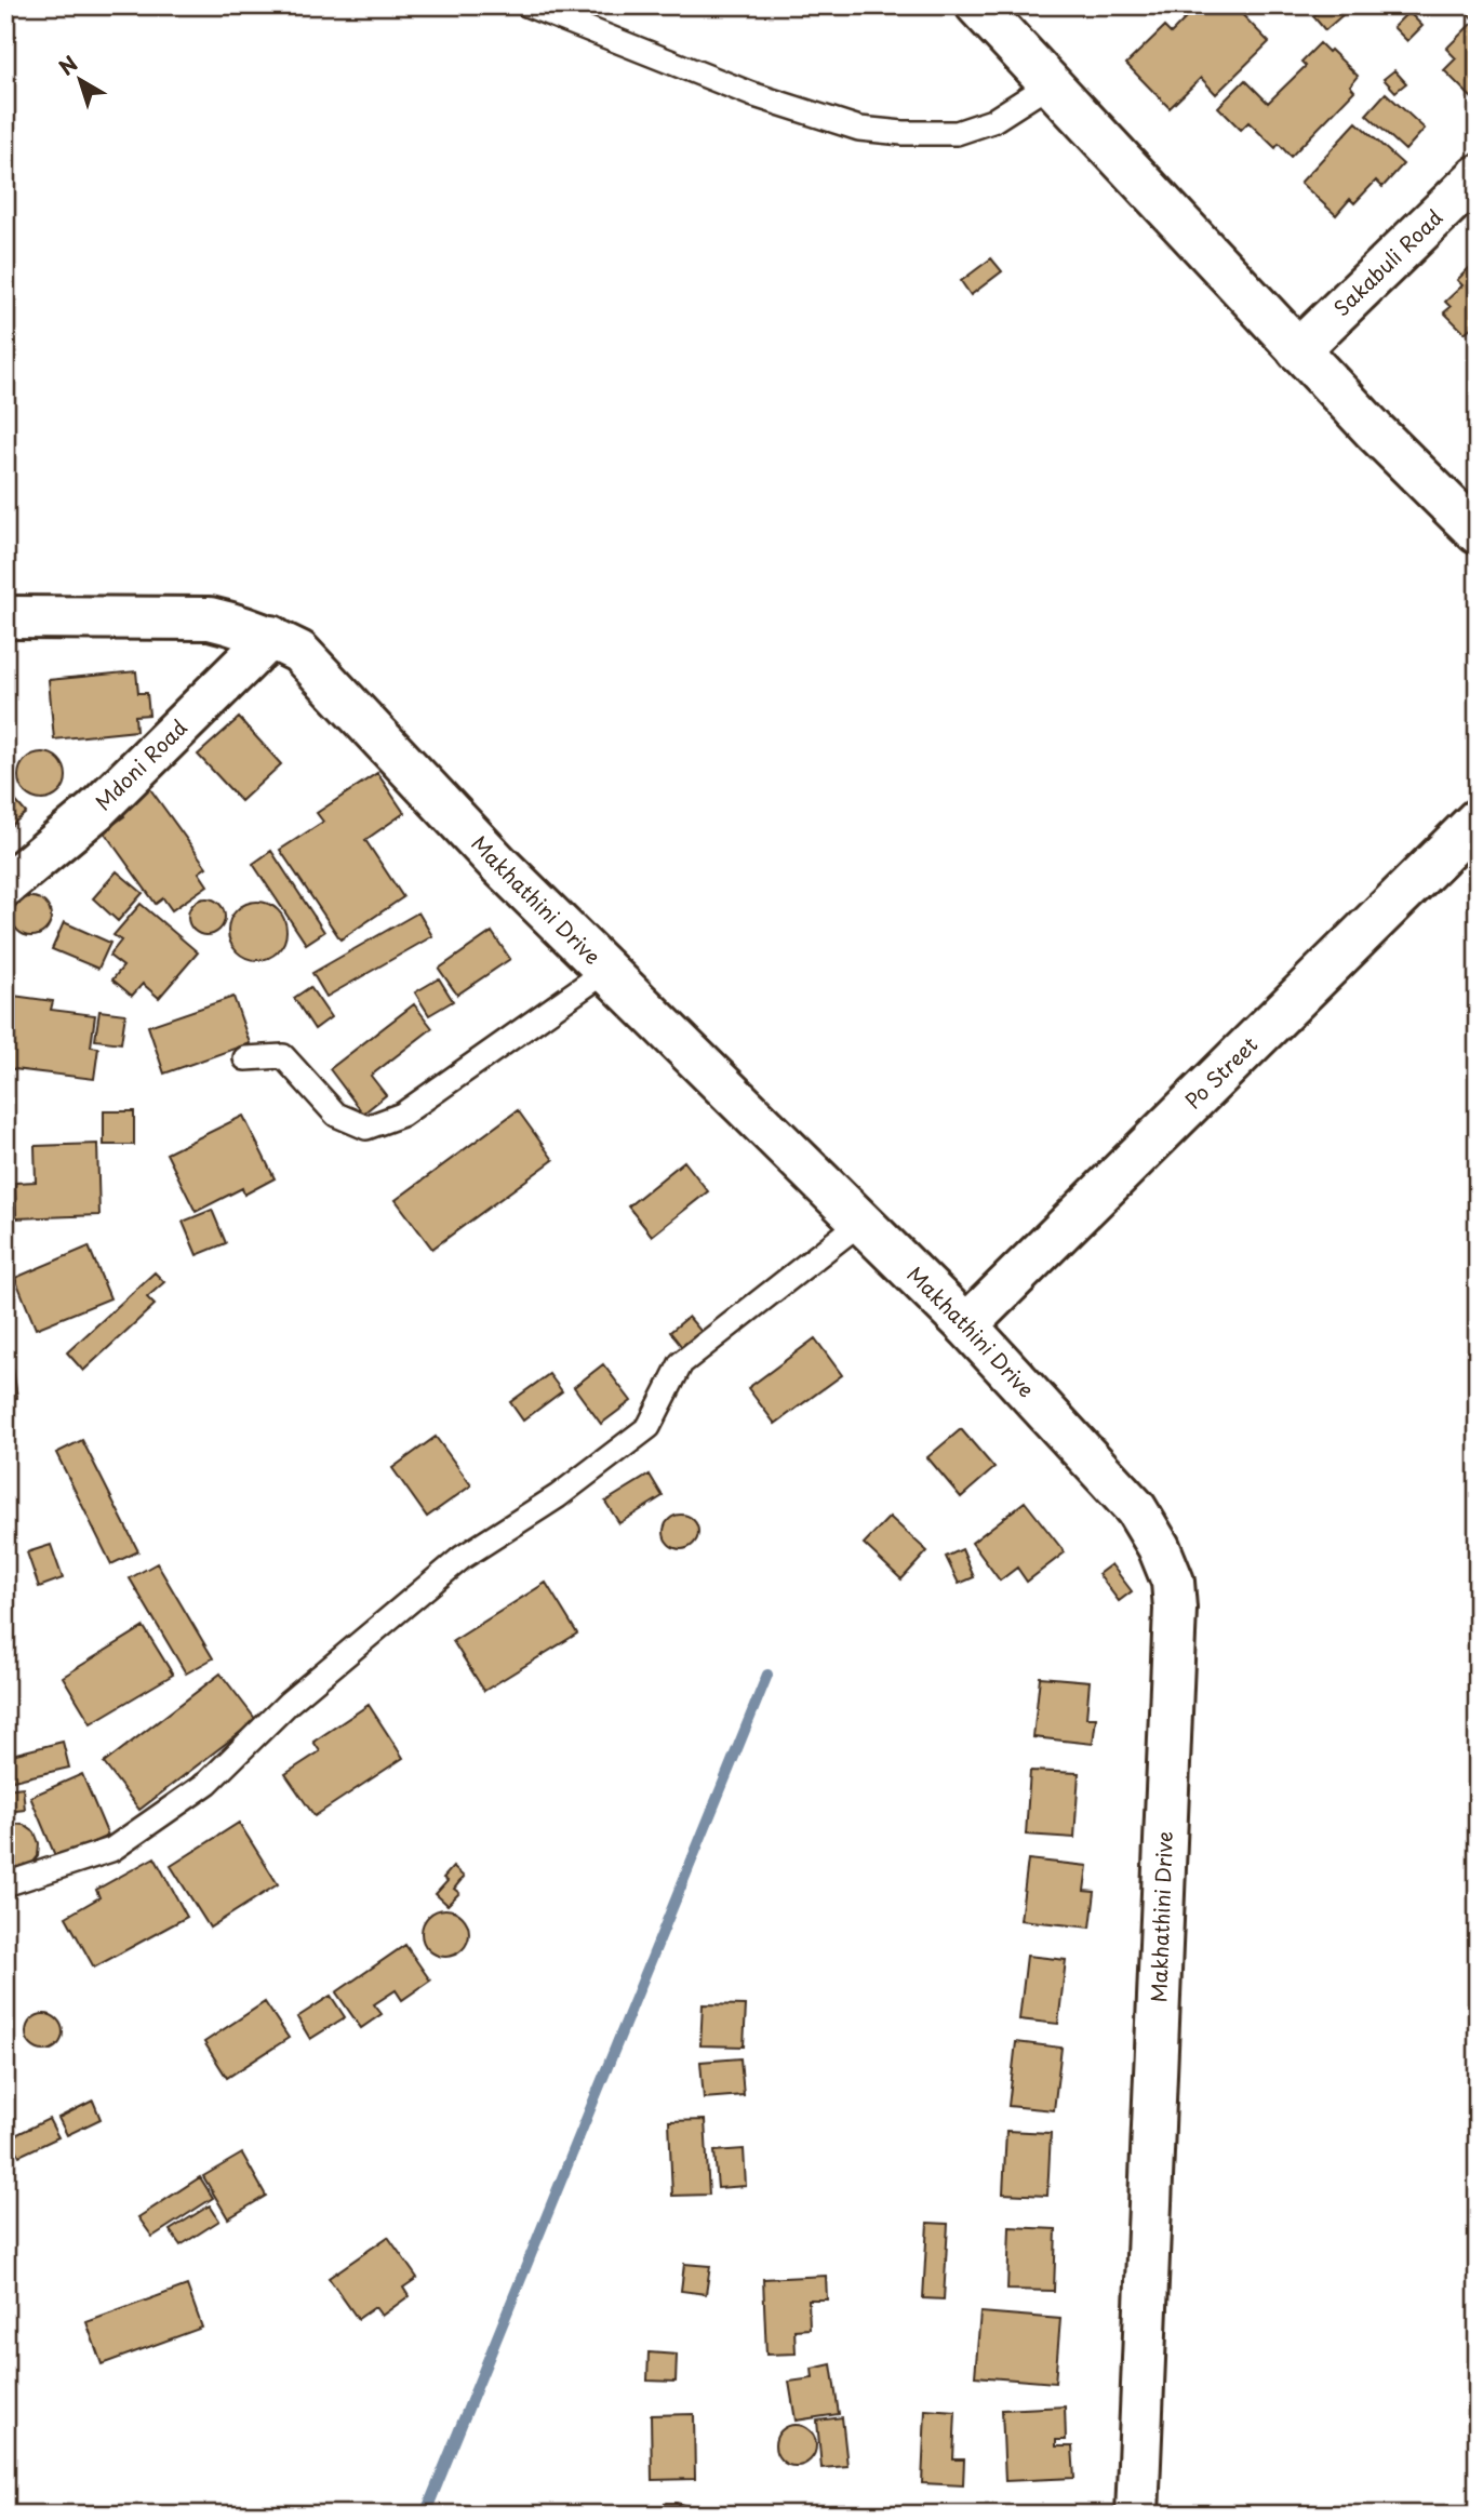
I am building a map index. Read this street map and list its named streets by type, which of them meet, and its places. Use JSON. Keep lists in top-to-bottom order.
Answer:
{
  "streets": {
    "street": [
      "Sakabuli Road",
      "Mdoni Road",
      "Makhathini Drive",
      "Po Street"
    ]
  },
  "crossings": [
    ["Mdoni Road", "Makhathini Drive"],
    ["Makhathini Drive", "Po Street"]
  ],
  "north": "top left"
}
